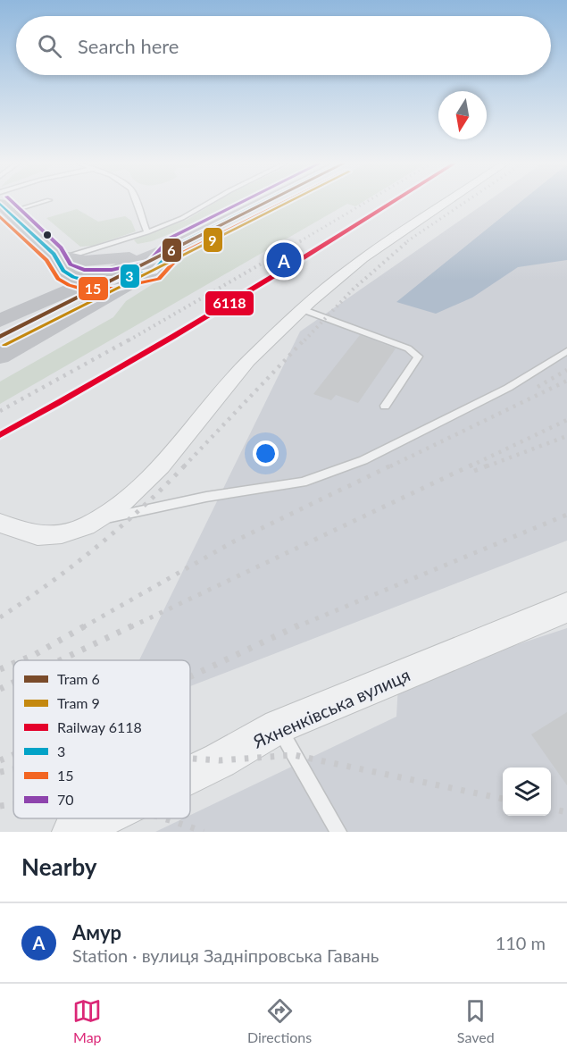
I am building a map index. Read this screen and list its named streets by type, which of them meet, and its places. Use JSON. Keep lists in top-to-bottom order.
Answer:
{
  "streets": {
    "street": ["Яхненківська вулиця"]
  },
  "lines": [
    "tram line 6",
    "tram line 9",
    "rail line 6118",
    "transit line 3",
    "transit line 15",
    "transit line 70"
  ],
  "legend": [
    "Tram 6",
    "Tram 9",
    "Railway 6118",
    "3",
    "15",
    "70"
  ],
  "north": "bottom",
  "page": {
    "search": "Search here",
    "pins": "A",
    "heading": "Nearby",
    "list": [
      {
        "mark": "A",
        "name": "Амур",
        "note": "Station · вулиця Задніпровська Гавань",
        "value": "110 m"
      }
    ],
    "nav": ["Map", "Directions", "Saved"]
  }
}
